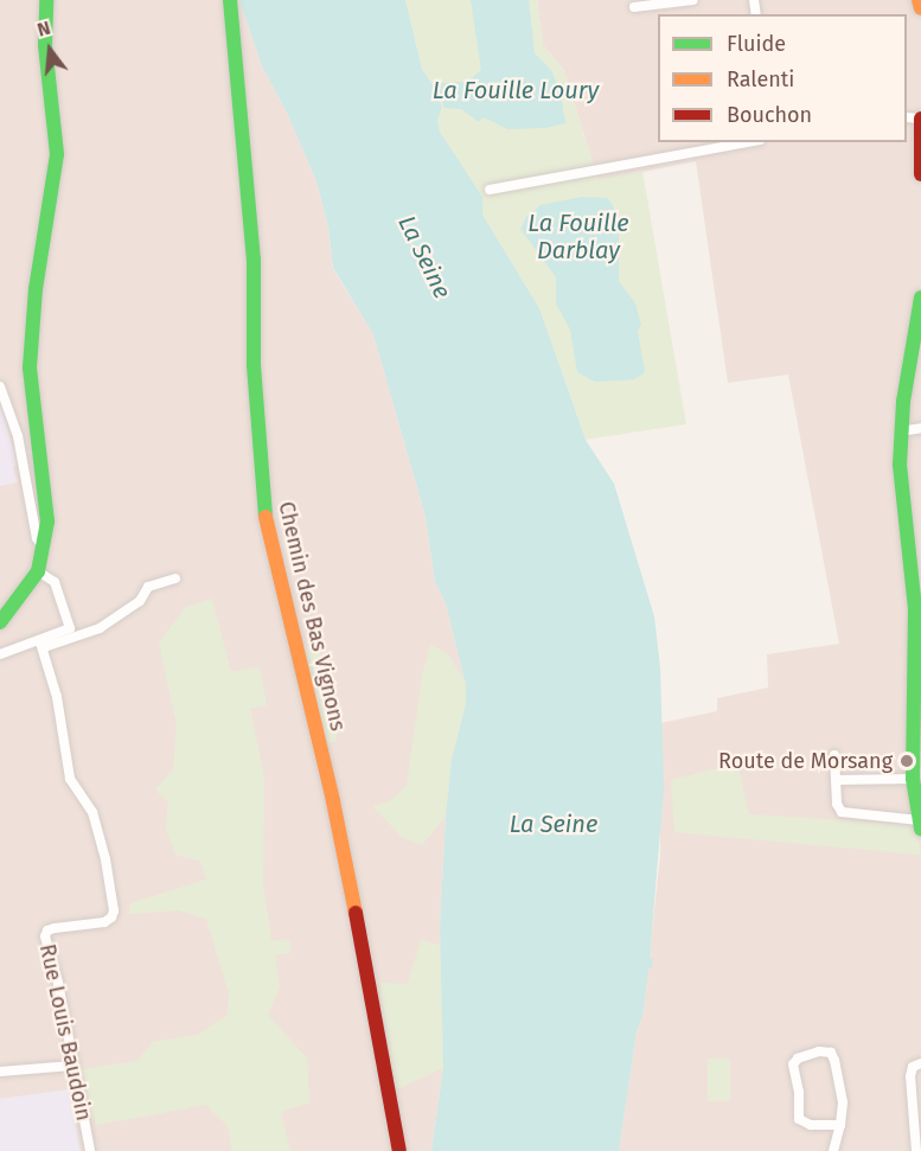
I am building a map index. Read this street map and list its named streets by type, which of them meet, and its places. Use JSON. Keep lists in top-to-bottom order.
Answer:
{
  "streets": {
    "street": ["Chemin des Bas Vignons", "Rue Louis Baudoin"]
  },
  "water": ["La Fouille Loury", "La Fouille Darblay", "La Seine"],
  "places": ["Route de Morsang"],
  "legend": ["Fluide", "Ralenti", "Bouchon"],
  "north": "top"
}
